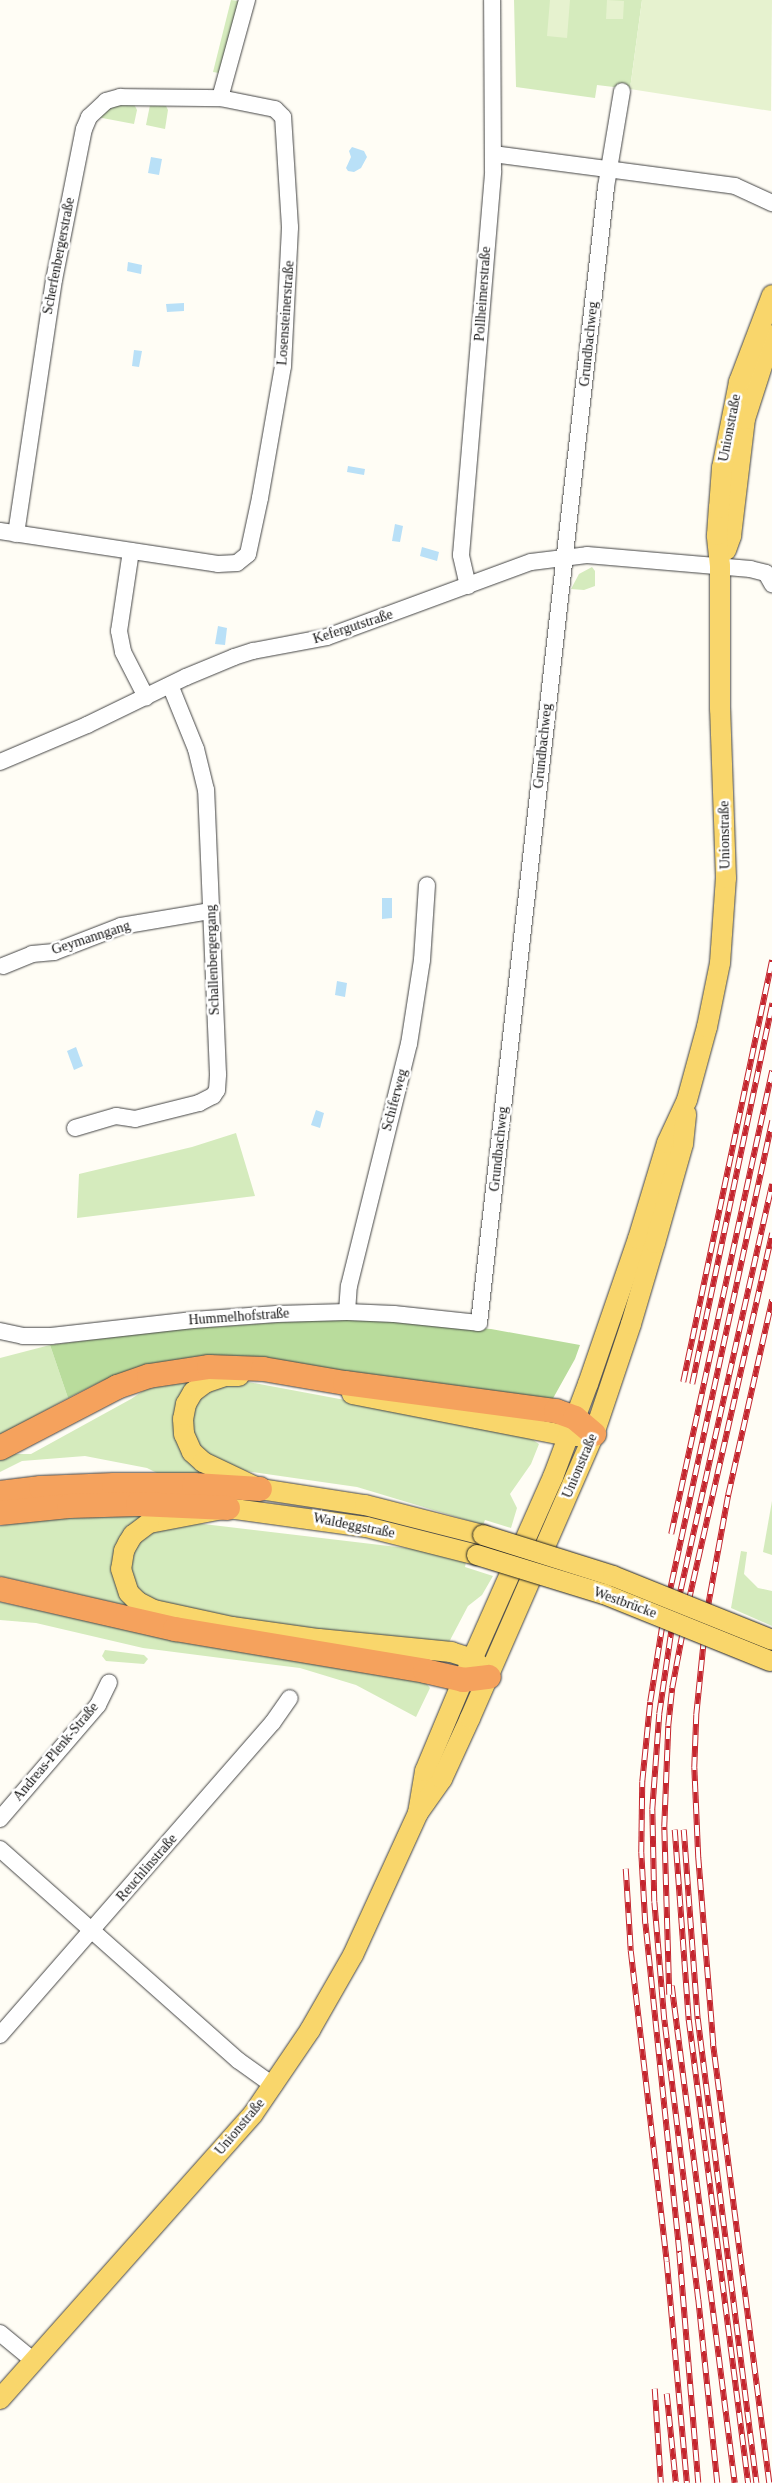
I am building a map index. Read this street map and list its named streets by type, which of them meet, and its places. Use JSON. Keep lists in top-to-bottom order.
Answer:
{
  "streets": {
    "main road": ["Unionstraße", "Waldeggstraße", "Westbrücke"],
    "street": [
      "Scherfenbergerstraße",
      "Pollheimerstraße",
      "Losensteinerstraße",
      "Grundbachweg",
      "Kefergutstraße",
      "Geymanngang",
      "Schallenbergergang",
      "Schiferweg",
      "Hummelhofstraße",
      "Andreas-Plenk-Straße",
      "Reuchlinstraße"
    ]
  },
  "crossings": [
    ["Scherfenbergerstraße", "Losensteinerstraße"],
    ["Pollheimerstraße", "Kefergutstraße"],
    ["Grundbachweg", "Kefergutstraße"],
    ["Grundbachweg", "Hummelhofstraße"],
    ["Unionstraße", "Kefergutstraße"],
    ["Unionstraße", "Waldeggstraße"],
    ["Kefergutstraße", "Schallenbergergang"],
    ["Geymanngang", "Schallenbergergang"],
    ["Schiferweg", "Hummelhofstraße"],
    ["Waldeggstraße", "Westbrücke"]
  ]
}
